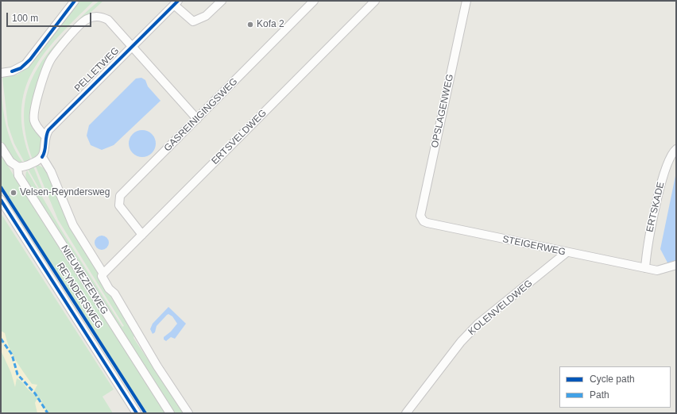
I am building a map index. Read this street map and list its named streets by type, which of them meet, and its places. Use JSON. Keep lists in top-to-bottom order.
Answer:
{
  "streets": {
    "street": [
      "PELLETWEG",
      "OPSLAGENWEG",
      "GASREINIGINGSWEG",
      "ERTSVELDWEG",
      "ERTSKADE",
      "STEIGERWEG",
      "NIEUWEZEEWEG",
      "REYNDERSWEG",
      "KOLENVELDWEG"
    ]
  },
  "crossings": [
    ["OPSLAGENWEG", "STEIGERWEG"],
    ["GASREINIGINGSWEG", "ERTSVELDWEG"],
    ["ERTSKADE", "STEIGERWEG"],
    ["STEIGERWEG", "KOLENVELDWEG"]
  ],
  "places": ["Kofa 2", "Velsen-Reyndersweg"],
  "legend": ["Cycle path", "Path"],
  "scale_bar": "100 m"
}
